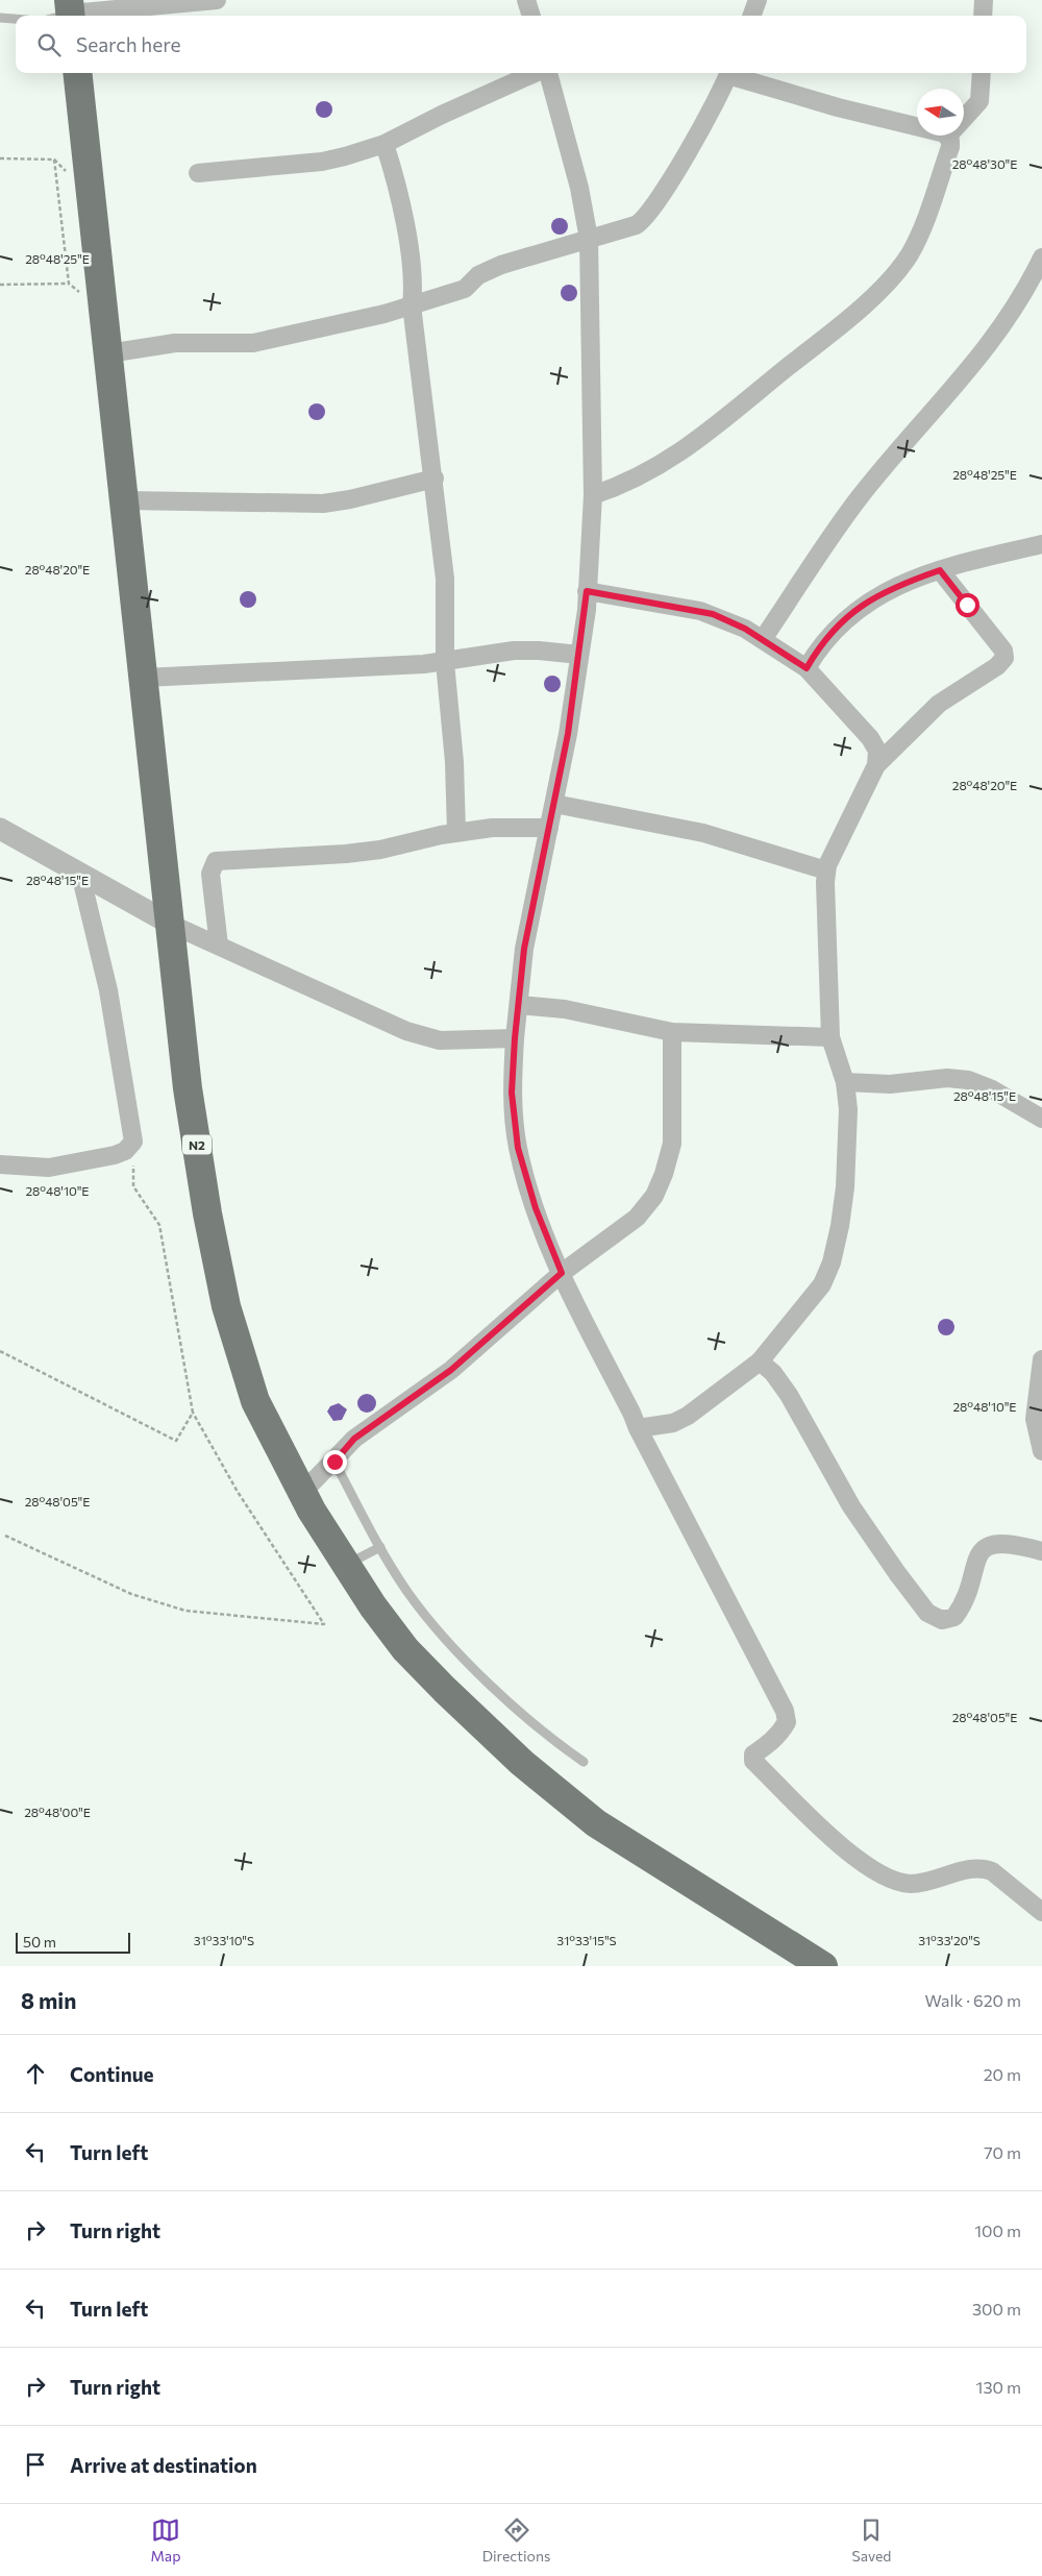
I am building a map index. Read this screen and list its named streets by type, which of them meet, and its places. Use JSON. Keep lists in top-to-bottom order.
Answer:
{
  "streets": {
    "highway": ["N2"]
  },
  "scale_bar": "50 m",
  "north": "left",
  "page": {
    "search": "Search here",
    "scale": "50 m",
    "heading": ["8 min", "Walk · 620 m"],
    "list": [
      ["Continue", "20 m"],
      ["Turn left", "70 m"],
      ["Turn right", "100 m"],
      ["Turn left", "300 m"],
      ["Turn right", "130 m"],
      "Arrive at destination"
    ],
    "nav": ["Map", "Directions", "Saved"]
  },
  "coordinates": [
    "28°48'30\"E",
    "28°48'25\"E",
    "28°48'20\"E",
    "28°48'15\"E",
    "28°48'10\"E",
    "28°48'05\"E",
    "28°48'00\"E",
    "31°33'10\"S",
    "31°33'15\"S",
    "31°33'20\"S"
  ]
}
